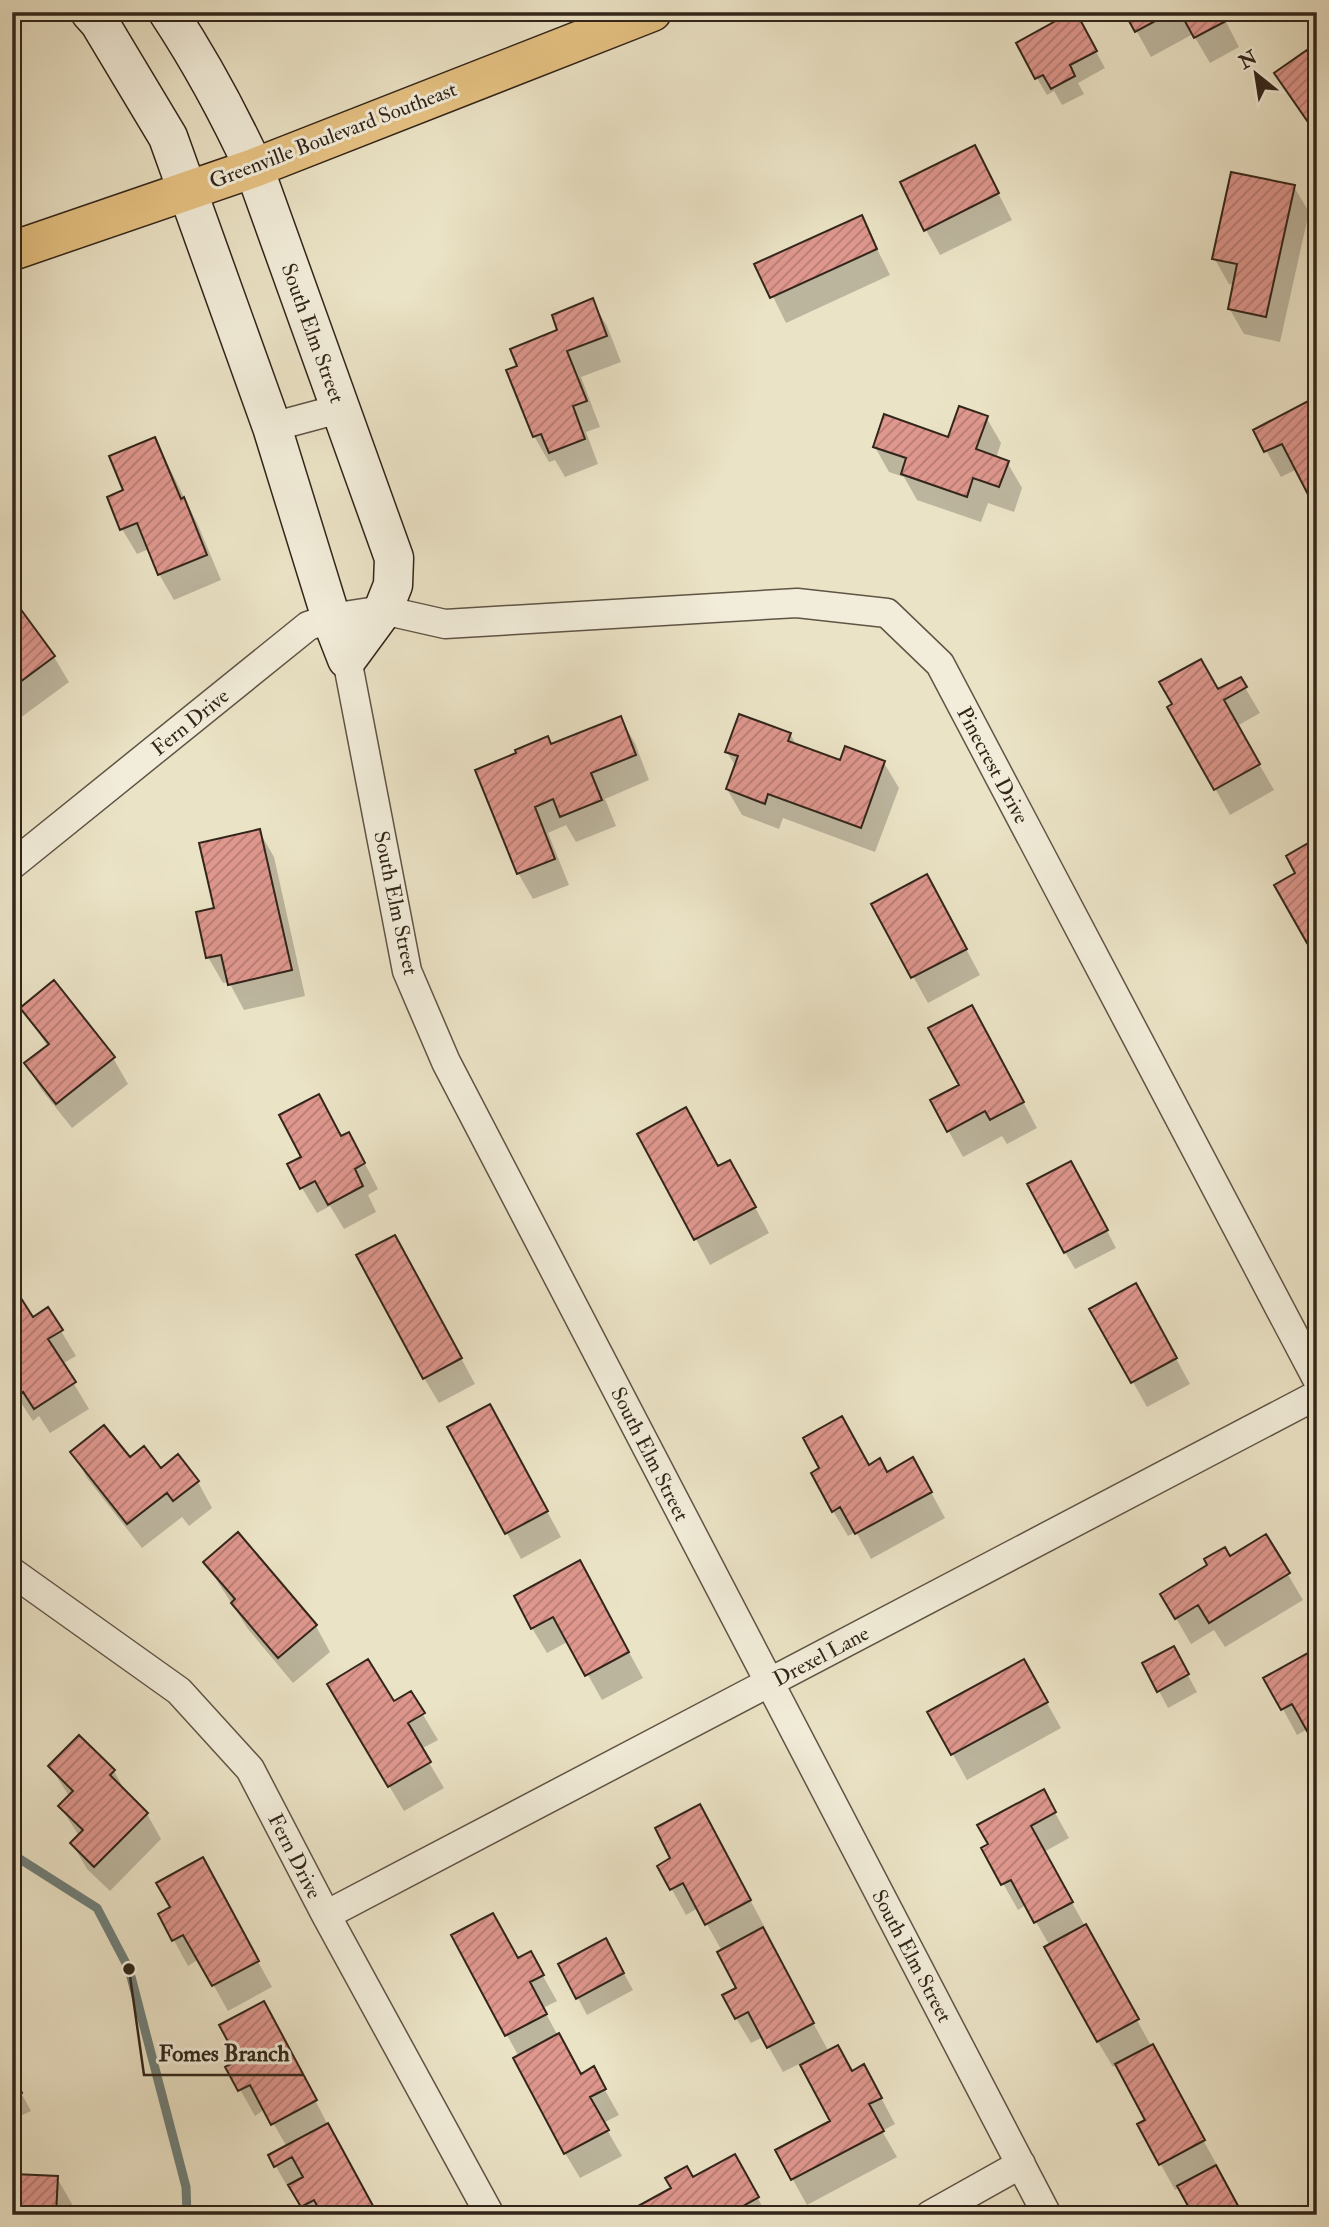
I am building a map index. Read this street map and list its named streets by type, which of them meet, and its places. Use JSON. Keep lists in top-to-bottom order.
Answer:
{
  "streets": {
    "highway": ["Greenville Boulevard Southeast"],
    "street": [
      "South Elm Street",
      "Fern Drive",
      "Pinecrest Drive",
      "Drexel Lane"
    ]
  },
  "crossings": [
    ["Greenville Boulevard Southeast", "South Elm Street"],
    ["South Elm Street", "Fern Drive"],
    ["South Elm Street", "Pinecrest Drive"],
    ["South Elm Street", "Drexel Lane"],
    ["Fern Drive", "Pinecrest Drive"],
    ["Fern Drive", "Drexel Lane"]
  ],
  "places": ["Fomes Branch"],
  "north": "top left"
}
